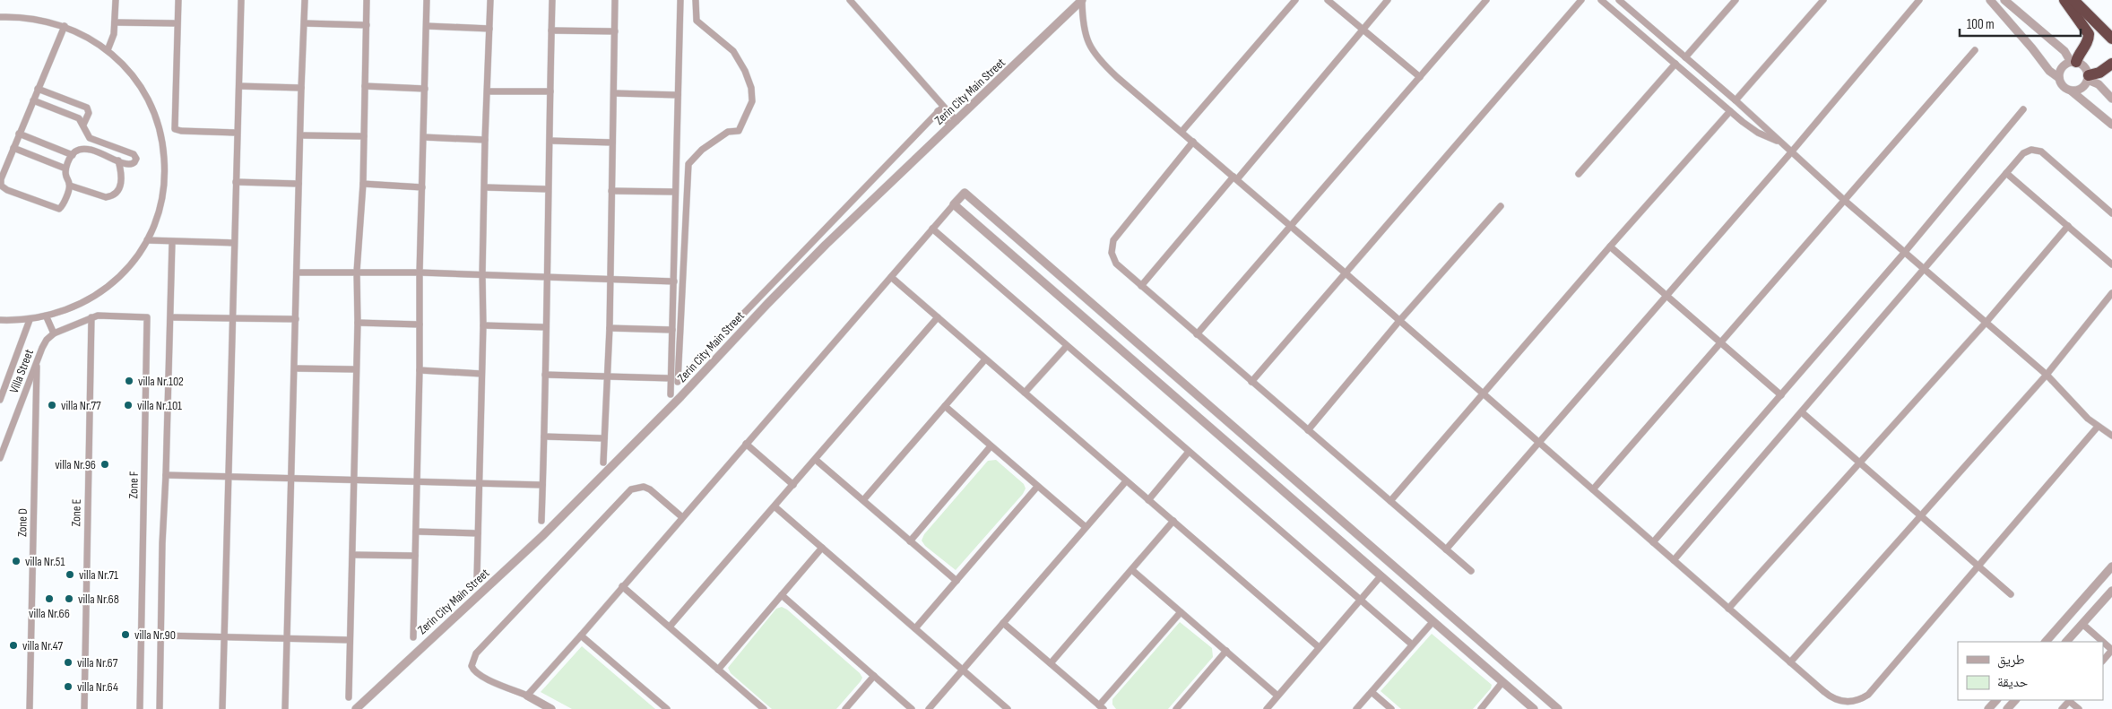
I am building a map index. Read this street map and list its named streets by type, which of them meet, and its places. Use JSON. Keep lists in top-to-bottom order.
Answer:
{
  "streets": {
    "street": [
      "Zerin City Main Street",
      "Villa Street",
      "Zone F",
      "Zone E",
      "Zone D"
    ]
  },
  "crossings": [
    ["Villa Street", "Zone D"],
    ["Zone F", "Zone E"]
  ],
  "places": [
    "villa Nr.102",
    "villa Nr.77",
    "villa Nr.101",
    "villa Nr.96",
    "villa Nr.51",
    "villa Nr.71",
    "villa Nr.66",
    "villa Nr.68",
    "villa Nr.90",
    "villa Nr.47",
    "villa Nr.67",
    "villa Nr.64"
  ],
  "legend": ["طريق", "حديقة"],
  "scale_bar": "100 m"
}
